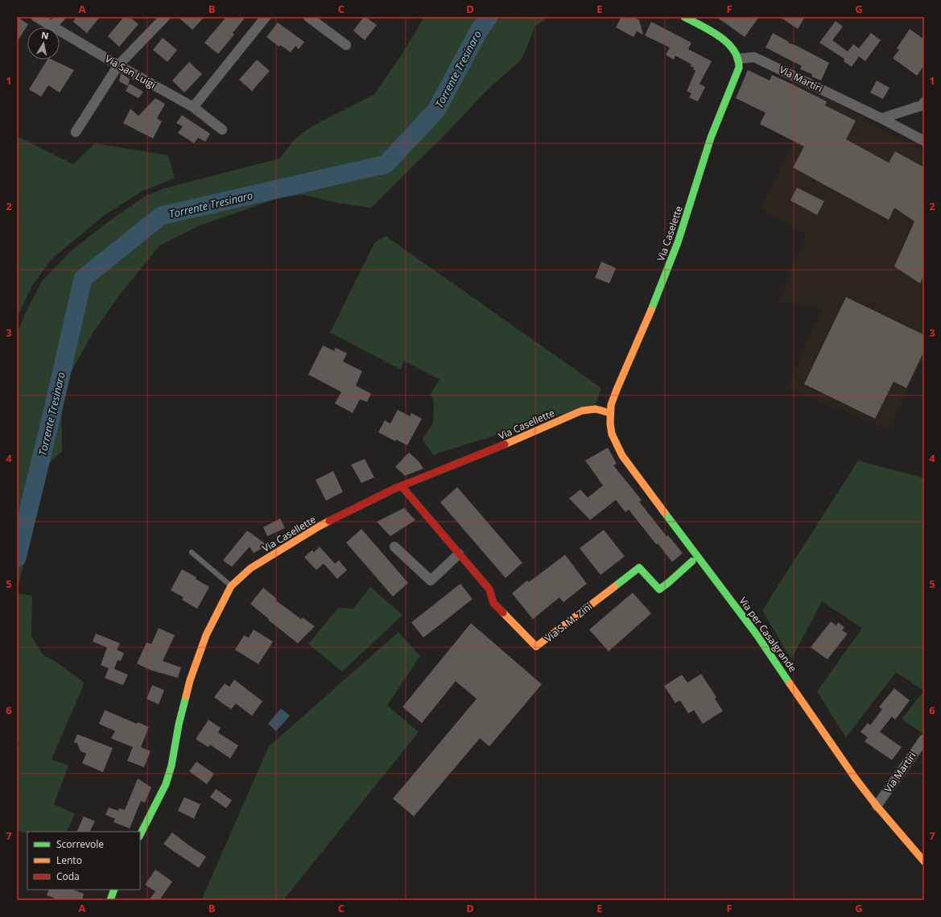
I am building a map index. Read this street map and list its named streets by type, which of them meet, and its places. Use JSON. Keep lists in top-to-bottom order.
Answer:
{
  "streets": {
    "street": [
      "Via San Luigi",
      "Via Martiri",
      "Via Caselette",
      "Via Casellette",
      "Via S. M. Zini",
      "Via per Casalgrande"
    ]
  },
  "crossings": [
    ["Via Martiri", "Via Caselette"],
    ["Via Martiri", "Via per Casalgrande"],
    ["Via Caselette", "Via Casellette"],
    ["Via Caselette", "Via per Casalgrande"],
    ["Via Casellette", "Via S. M. Zini"],
    ["Via Casellette", "Via per Casalgrande"]
  ],
  "water": ["Torrente Tresinaro"],
  "legend": ["Scorrevole", "Lento", "Coda"],
  "north": "top",
  "grid": {
    "columns": [
      "A",
      "B",
      "C",
      "D",
      "E",
      "F",
      "G"
    ],
    "rows": [
      "1",
      "2",
      "3",
      "4",
      "5",
      "6",
      "7"
    ]
  }
}
